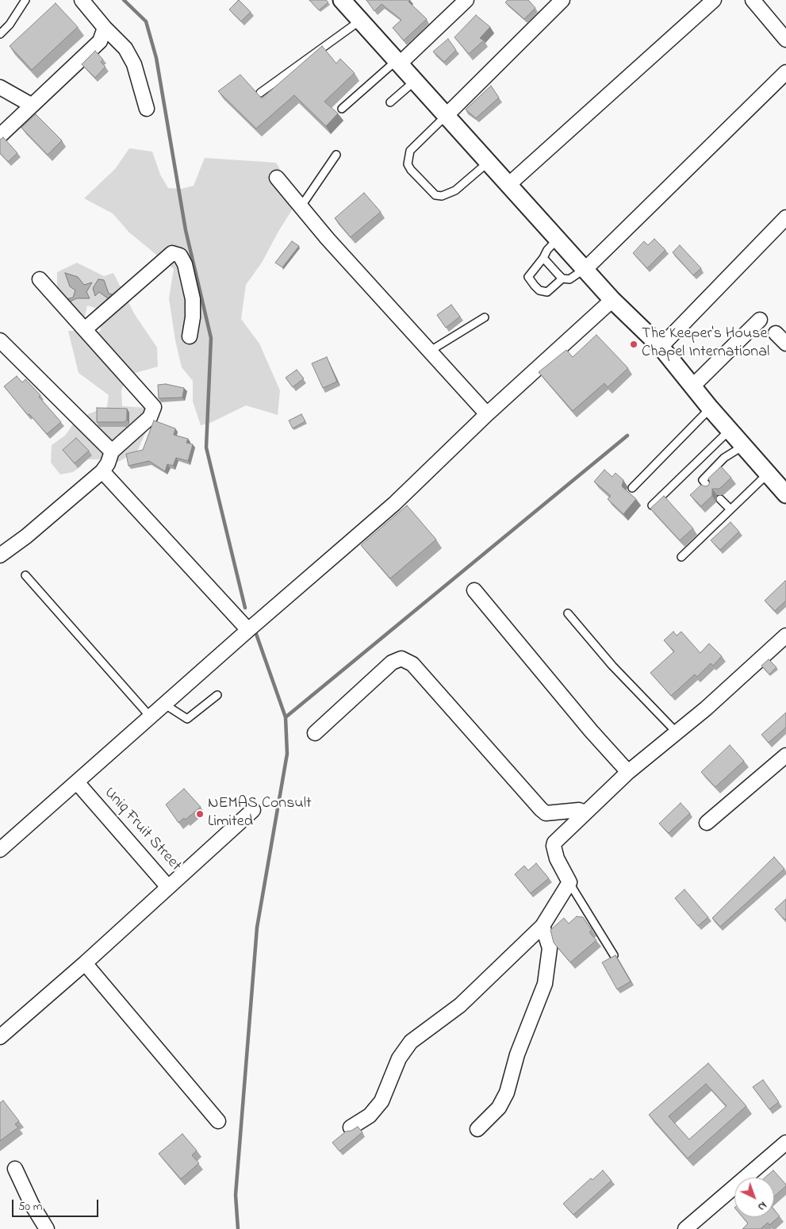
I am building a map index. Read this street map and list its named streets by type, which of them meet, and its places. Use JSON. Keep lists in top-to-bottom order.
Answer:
{
  "streets": {
    "street": ["Uniq Fruit Street"]
  },
  "places": ["The Keeper's House Chapel International", "NEMAS Consult Limited"],
  "scale_bar": "50 m",
  "north": "bottom right"
}
